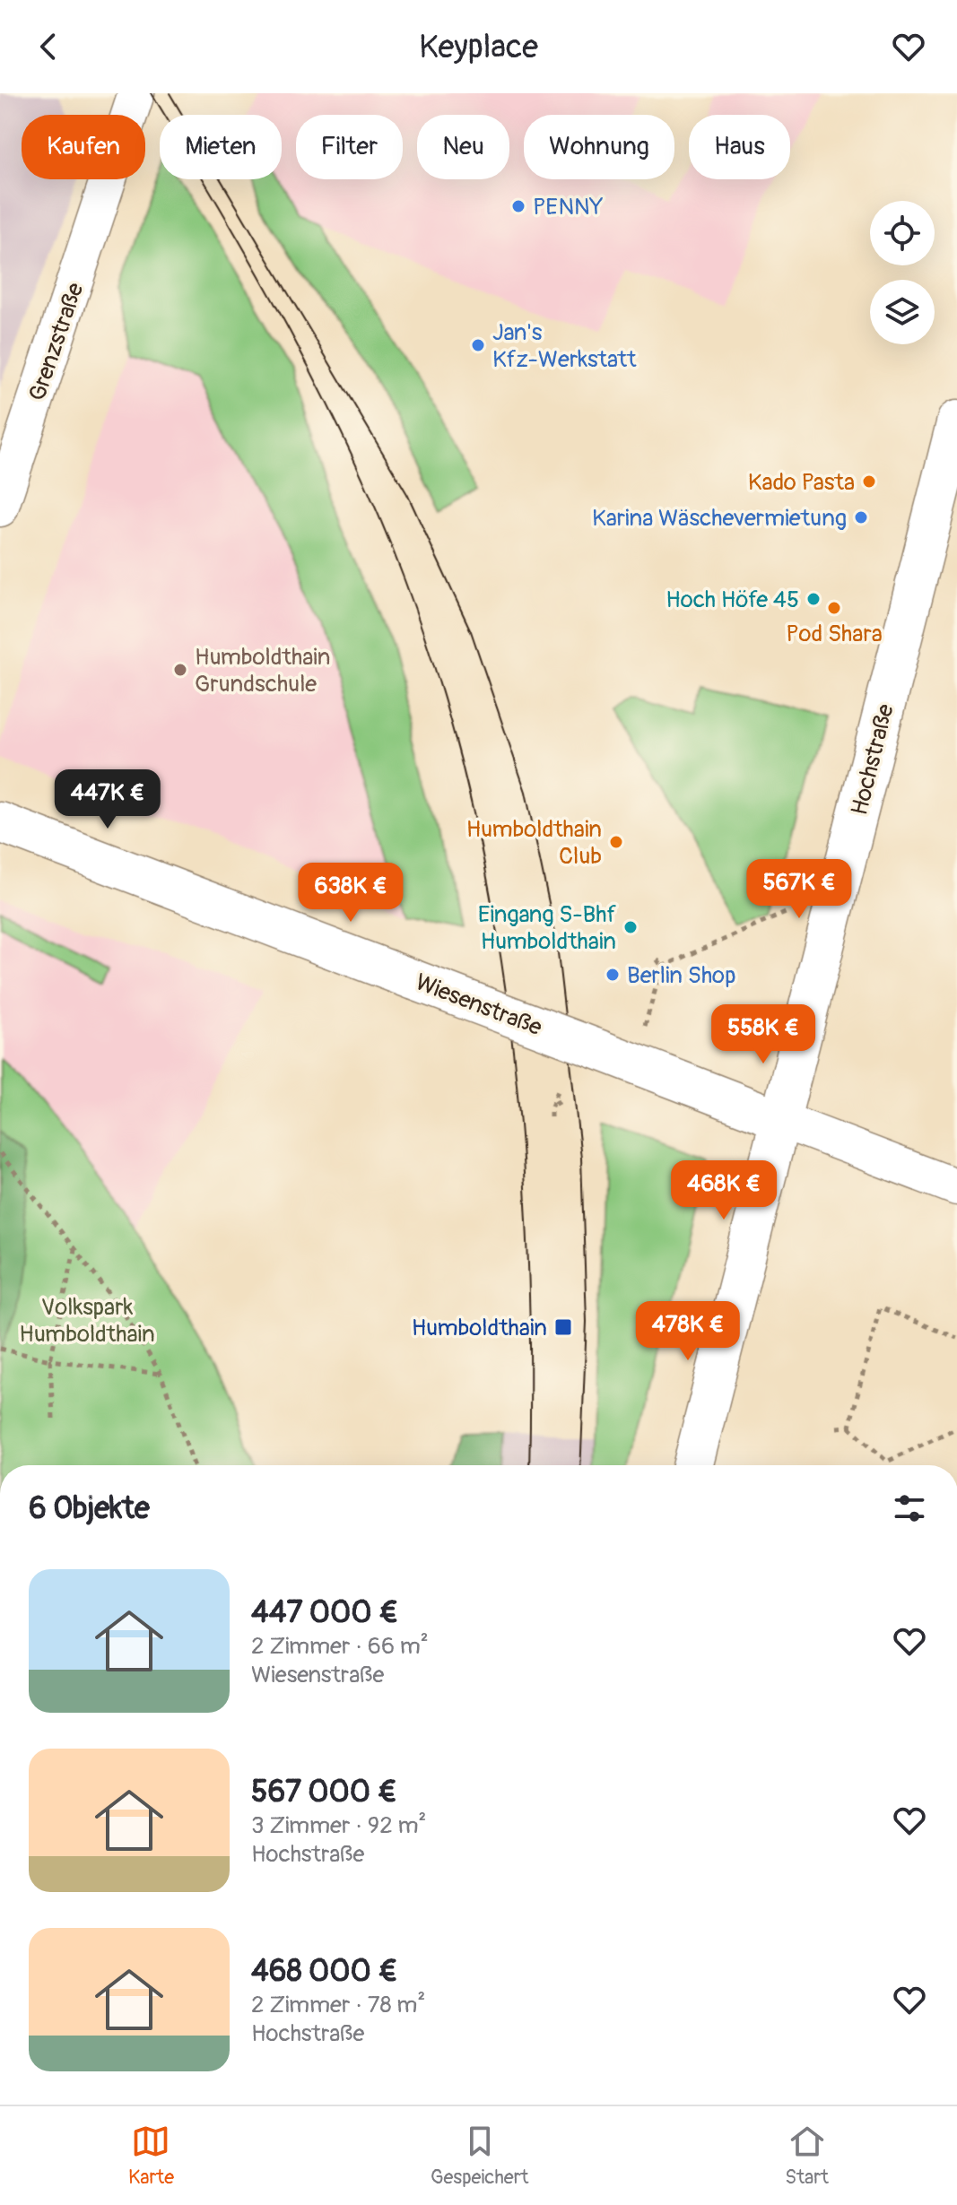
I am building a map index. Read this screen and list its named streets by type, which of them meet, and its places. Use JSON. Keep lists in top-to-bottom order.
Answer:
{
  "streets": {
    "street": ["Grenzstraße", "Hochstraße", "Wiesenstraße"]
  },
  "crossings": [
    ["Hochstraße", "Wiesenstraße"]
  ],
  "parks": ["Volkspark Humboldthain"],
  "places": {
    "other": [
      "PENNY",
      "Jan's Kfz-Werkstatt",
      "Kado Pasta",
      "Karina Wäschevermietung",
      "Hoch Höfe 45",
      "Pod Shara",
      "Humboldthain Grundschule",
      "Humboldthain Club",
      "Eingang S-Bhf Humboldthain",
      "Berlin Shop"
    ],
    "transit": ["Humboldthain"]
  },
  "page": {
    "header": "Keyplace",
    "chip": [
      "Kaufen",
      "Mieten",
      "Filter",
      "Neu",
      "Wohnung",
      "Haus"
    ],
    "price": [
      "447K €",
      "567K €",
      "638K €",
      "558K €",
      "468K €",
      "478K €"
    ],
    "heading": "6 Objekte",
    "list": [
      {
        "name": "447 000 €",
        "note": "2 Zimmer · 66 m² · Wiesenstraße"
      },
      {
        "name": "567 000 €",
        "note": "3 Zimmer · 92 m² · Hochstraße"
      },
      {
        "name": "468 000 €",
        "note": "2 Zimmer · 78 m² · Hochstraße"
      }
    ],
    "tabs": ["Karte", "Gespeichert", "Start"]
  }
}
